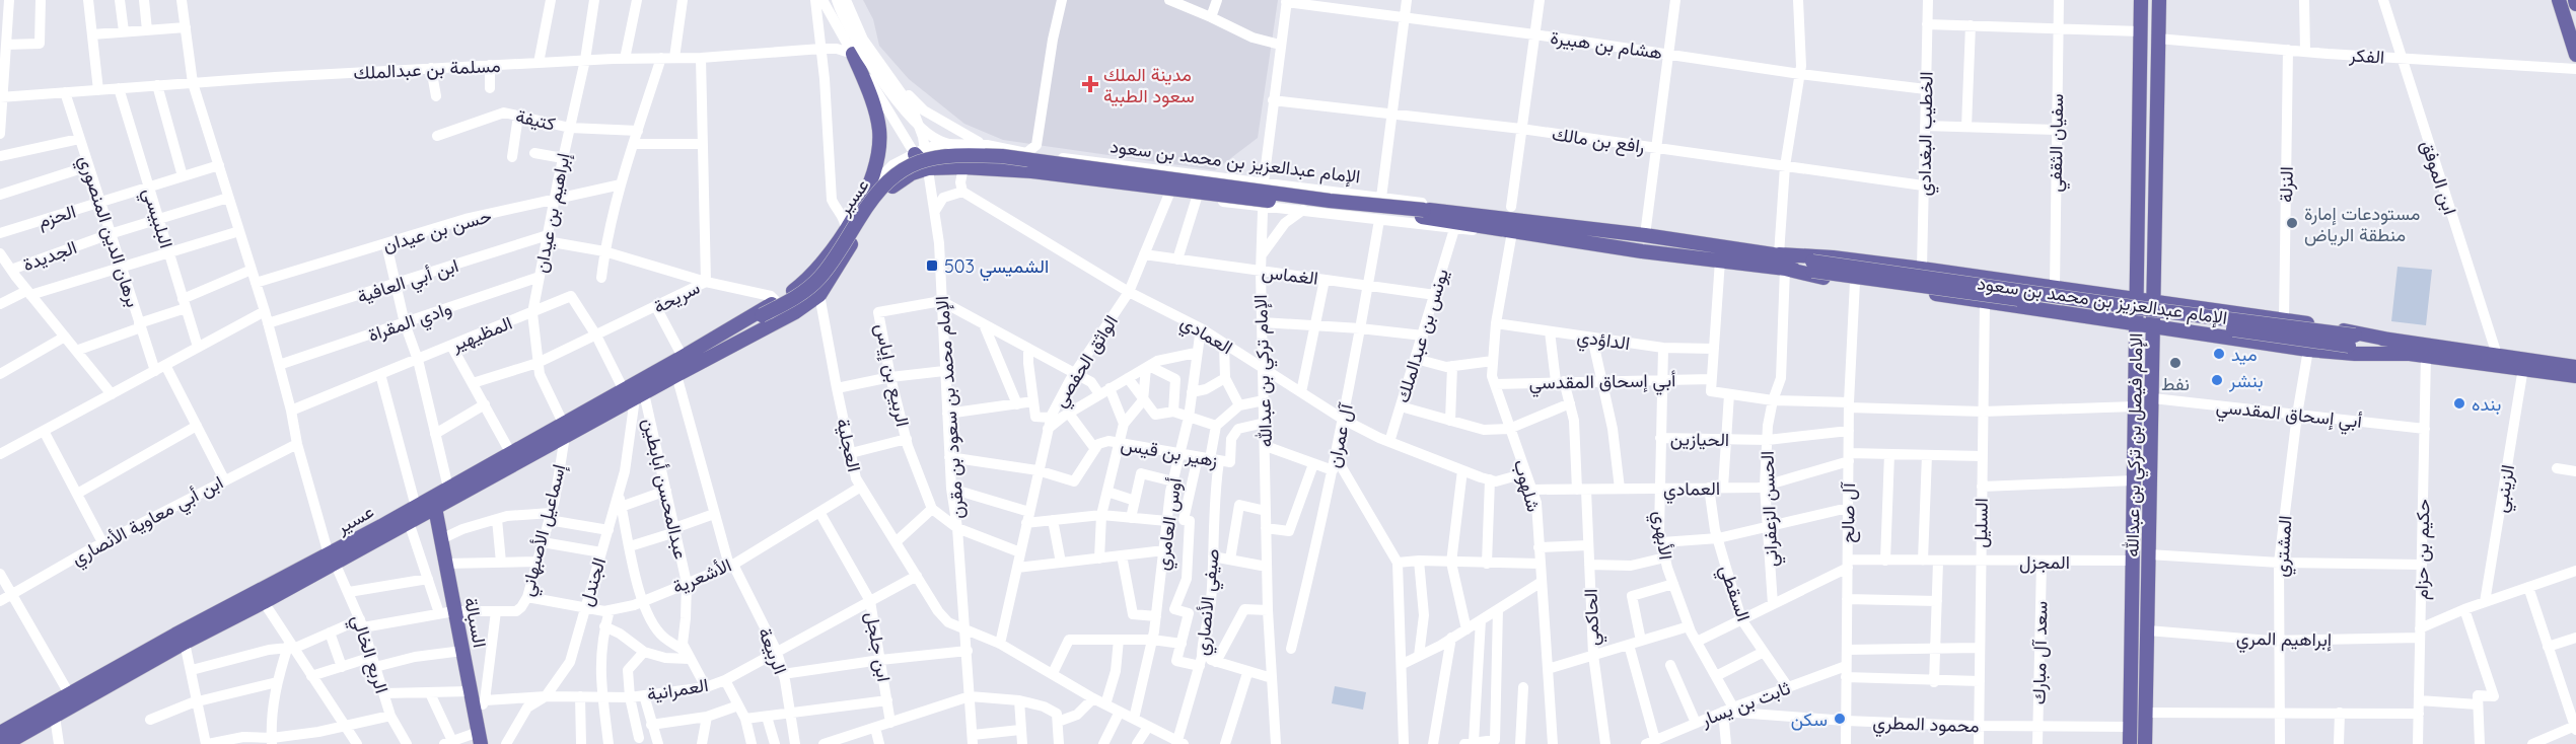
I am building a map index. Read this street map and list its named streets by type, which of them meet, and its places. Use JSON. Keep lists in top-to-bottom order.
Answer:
{
  "streets": {
    "main road": [
      "الإمام عبدالعزيز بن محمد بن سعود",
      "عسير",
      "الإمام فيصل بن تركي بن عبدالله",
      "السبالة"
    ],
    "street": [
      "هشام بن هبيرة",
      "الفكر",
      "مسلمة بن عبدالملك",
      "كتيفة",
      "الخطيب البغدادي",
      "رافع بن مالك",
      "سفيان الثقفي",
      "ابن الموفق",
      "النزلة",
      "إبراهيم بن عيدان",
      "الحزم",
      "البلبيسي",
      "حسن بن عيدان",
      "برهان الدين المنصوري",
      "الجديدة",
      "الغماس",
      "ابن أبي العافية",
      "سريحة",
      "وادي المقراة",
      "المظيهير",
      "العمادي",
      "يونس بن عبدالملك",
      "الداؤدي",
      "الواثق الحفصي",
      "الإمام تركي بن عبدالله",
      "الربيع بن إياس",
      "أبي إسحاق المقدسي",
      "الإمام محمد بن سعود بن مقرن",
      "آل عمران",
      "الحيازين",
      "العجلية",
      "زهير بن قيس",
      "شلهوب",
      "عبدالمحسن أبابطين",
      "الزينبي",
      "الحسن الزعفراني",
      "آل صالح",
      "ابن أبي معاوية الأنصاري",
      "السليل",
      "أوس العامري",
      "إسماعيل الأصبهاني",
      "الأبهري",
      "المشتري",
      "حكيم بن حزام",
      "المجزل",
      "الأشعرية",
      "الجندل",
      "السقطي",
      "صيفي الأنصاري",
      "الحاكمي",
      "إبراهيم المري",
      "ابن جلجل",
      "الربيعة",
      "سعد آل مبارك",
      "الربع الخالي",
      "العمرانية",
      "ثابت بن يسار",
      "محمود المطري"
    ]
  },
  "crossings": [
    ["هشام بن هبيرة", "الخطيب البغدادي"],
    ["هشام بن هبيرة", "الإمام تركي بن عبدالله"],
    ["هشام بن هبيرة", "شلهوب"],
    ["الفكر", "ابن الموفق"],
    ["الفكر", "النزلة"],
    ["الفكر", "الإمام فيصل بن تركي بن عبدالله"],
    ["مسلمة بن عبدالملك", "إبراهيم بن عيدان"],
    ["مسلمة بن عبدالملك", "البلبيسي"],
    ["مسلمة بن عبدالملك", "برهان الدين المنصوري"],
    ["مسلمة بن عبدالملك", "سريحة"],
    ["مسلمة بن عبدالملك", "الربع الخالي"],
    ["كتيفة", "إبراهيم بن عيدان"],
    ["الخطيب البغدادي", "رافع بن مالك"],
    ["الخطيب البغدادي", "الإمام عبدالعزيز بن محمد بن سعود"],
    ["رافع بن مالك", "الإمام تركي بن عبدالله"],
    ["رافع بن مالك", "شلهوب"],
    ["سفيان الثقفي", "الإمام عبدالعزيز بن محمد بن سعود"],
    ["الإمام عبدالعزيز بن محمد بن سعود", "ابن الموفق"],
    ["الإمام عبدالعزيز بن محمد بن سعود", "النزلة"],
    ["الإمام عبدالعزيز بن محمد بن سعود", "عسير"],
    ["الإمام عبدالعزيز بن محمد بن سعود", "يونس بن عبدالملك"],
    ["الإمام عبدالعزيز بن محمد بن سعود", "الواثق الحفصي"],
    ["الإمام عبدالعزيز بن محمد بن سعود", "الإمام تركي بن عبدالله"],
    ["الإمام عبدالعزيز بن محمد بن سعود", "الإمام محمد بن سعود بن مقرن"],
    ["الإمام عبدالعزيز بن محمد بن سعود", "آل عمران"],
    ["الإمام عبدالعزيز بن محمد بن سعود", "الإمام فيصل بن تركي بن عبدالله"],
    ["الإمام عبدالعزيز بن محمد بن سعود", "شلهوب"],
    ["الإمام عبدالعزيز بن محمد بن سعود", "الزينبي"],
    ["الإمام عبدالعزيز بن محمد بن سعود", "الحسن الزعفراني"],
    ["الإمام عبدالعزيز بن محمد بن سعود", "آل صالح"],
    ["الإمام عبدالعزيز بن محمد بن سعود", "السليل"],
    ["الإمام عبدالعزيز بن محمد بن سعود", "المشتري"],
    ["الإمام عبدالعزيز بن محمد بن سعود", "حكيم بن حزام"],
    ["عسير", "إبراهيم بن عيدان"],
    ["عسير", "المظيهير"],
    ["عسير", "عبدالمحسن أبابطين"],
    ["عسير", "إسماعيل الأصبهاني"],
    ["عسير", "الجندل"],
    ["عسير", "الربع الخالي"],
    ["إبراهيم بن عيدان", "حسن بن عيدان"],
    ["إبراهيم بن عيدان", "ابن أبي العافية"],
    ["إبراهيم بن عيدان", "سريحة"],
    ["إبراهيم بن عيدان", "وادي المقراة"],
    ["إبراهيم بن عيدان", "المظيهير"],
    ["إبراهيم بن عيدان", "إسماعيل الأصبهاني"],
    ["الحزم", "البلبيسي"],
    ["الحزم", "برهان الدين المنصوري"],
    ["الحزم", "الربع الخالي"],
    ["البلبيسي", "الجديدة"],
    ["حسن بن عيدان", "الربع الخالي"],
    ["برهان الدين المنصوري", "الجديدة"],
    ["برهان الدين المنصوري", "ابن أبي معاوية الأنصاري"],
    ["الجديدة", "الربع الخالي"],
    ["الغماس", "يونس بن عبدالملك"],
    ["الغماس", "الواثق الحفصي"],
    ["الغماس", "الإمام تركي بن عبدالله"],
    ["الغماس", "آل عمران"],
    ["ابن أبي العافية", "سريحة"],
    ["ابن أبي العافية", "الربع الخالي"],
    ["سريحة", "المظيهير"],
    ["وادي المقراة", "الربع الخالي"],
    ["المظيهير", "عبدالمحسن أبابطين"],
    ["المظيهير", "الجندل"],
    ["المظيهير", "الربع الخالي"],
    ["العمادي", "يونس بن عبدالملك"],
    ["العمادي", "الواثق الحفصي"],
    ["العمادي", "الإمام تركي بن عبدالله"],
    ["العمادي", "آل عمران"],
    ["العمادي", "شلهوب"],
    ["العمادي", "الحسن الزعفراني"],
    ["العمادي", "آل صالح"],
    ["العمادي", "السليل"],
    ["العمادي", "أوس العامري"],
    ["العمادي", "الأبهري"],
    ["العمادي", "السقطي"],
    ["العمادي", "الحاكمي"],
    ["الداؤدي", "شلهوب"],
    ["الداؤدي", "الأبهري"],
    ["الداؤدي", "الحاكمي"],
    ["الواثق الحفصي", "العجلية"],
    ["الواثق الحفصي", "زهير بن قيس"],
    ["الربيع بن إياس", "الإمام محمد بن سعود بن مقرن"],
    ["أبي إسحاق المقدسي", "الإمام فيصل بن تركي بن عبدالله"],
    ["أبي إسحاق المقدسي", "شلهوب"],
    ["أبي إسحاق المقدسي", "الأبهري"],
    ["أبي إسحاق المقدسي", "المشتري"],
    ["أبي إسحاق المقدسي", "حكيم بن حزام"],
    ["أبي إسحاق المقدسي", "الحاكمي"],
    ["الإمام محمد بن سعود بن مقرن", "العجلية"],
    ["الإمام محمد بن سعود بن مقرن", "زهير بن قيس"],
    ["الحيازين", "الحسن الزعفراني"],
    ["الحيازين", "آل صالح"],
    ["الحيازين", "الأبهري"],
    ["العجلية", "أوس العامري"],
    ["العجلية", "الأشعرية"],
    ["العجلية", "صيفي الأنصاري"],
    ["العجلية", "العمرانية"],
    ["الإمام فيصل بن تركي بن عبدالله", "المجزل"],
    ["الإمام فيصل بن تركي بن عبدالله", "إبراهيم المري"],
    ["الإمام فيصل بن تركي بن عبدالله", "محمود المطري"],
    ["زهير بن قيس", "أوس العامري"],
    ["زهير بن قيس", "صيفي الأنصاري"],
    ["عبدالمحسن أبابطين", "الأشعرية"],
    ["عبدالمحسن أبابطين", "الجندل"],
    ["عبدالمحسن أبابطين", "العمرانية"],
    ["الزينبي", "إبراهيم المري"],
    ["الحسن الزعفراني", "المجزل"],
    ["آل صالح", "المجزل"],
    ["آل صالح", "ثابت بن يسار"],
    ["آل صالح", "محمود المطري"],
    ["ابن أبي معاوية الأنصاري", "الربع الخالي"],
    ["السليل", "المجزل"],
    ["السليل", "محمود المطري"],
    ["إسماعيل الأصبهاني", "الأشعرية"],
    ["إسماعيل الأصبهاني", "السبالة"],
    ["إسماعيل الأصبهاني", "الربع الخالي"],
    ["الأبهري", "المجزل"],
    ["الأبهري", "ثابت بن يسار"],
    ["الأبهري", "محمود المطري"],
    ["المشتري", "إبراهيم المري"],
    ["حكيم بن حزام", "إبراهيم المري"],
    ["المجزل", "السقطي"],
    ["المجزل", "سعد آل مبارك"],
    ["الأشعرية", "الجندل"],
    ["الأشعرية", "ابن جلجل"],
    ["الأشعرية", "الربيعة"],
    ["الجندل", "العمرانية"],
    ["السقطي", "ثابت بن يسار"],
    ["ابن جلجل", "العمرانية"],
    ["الربيعة", "العمرانية"],
    ["سعد آل مبارك", "محمود المطري"],
    ["ثابت بن يسار", "محمود المطري"]
  ],
  "places": {
    "health": ["مدينة الملك سعود الطبية"],
    "other": [
      "مستودعات إمارة منطقة الرياض",
      "ميد",
      "نفط",
      "بنشر",
      "بنده",
      "سكن"
    ],
    "transit": ["الشميسي 503"]
  }
}
